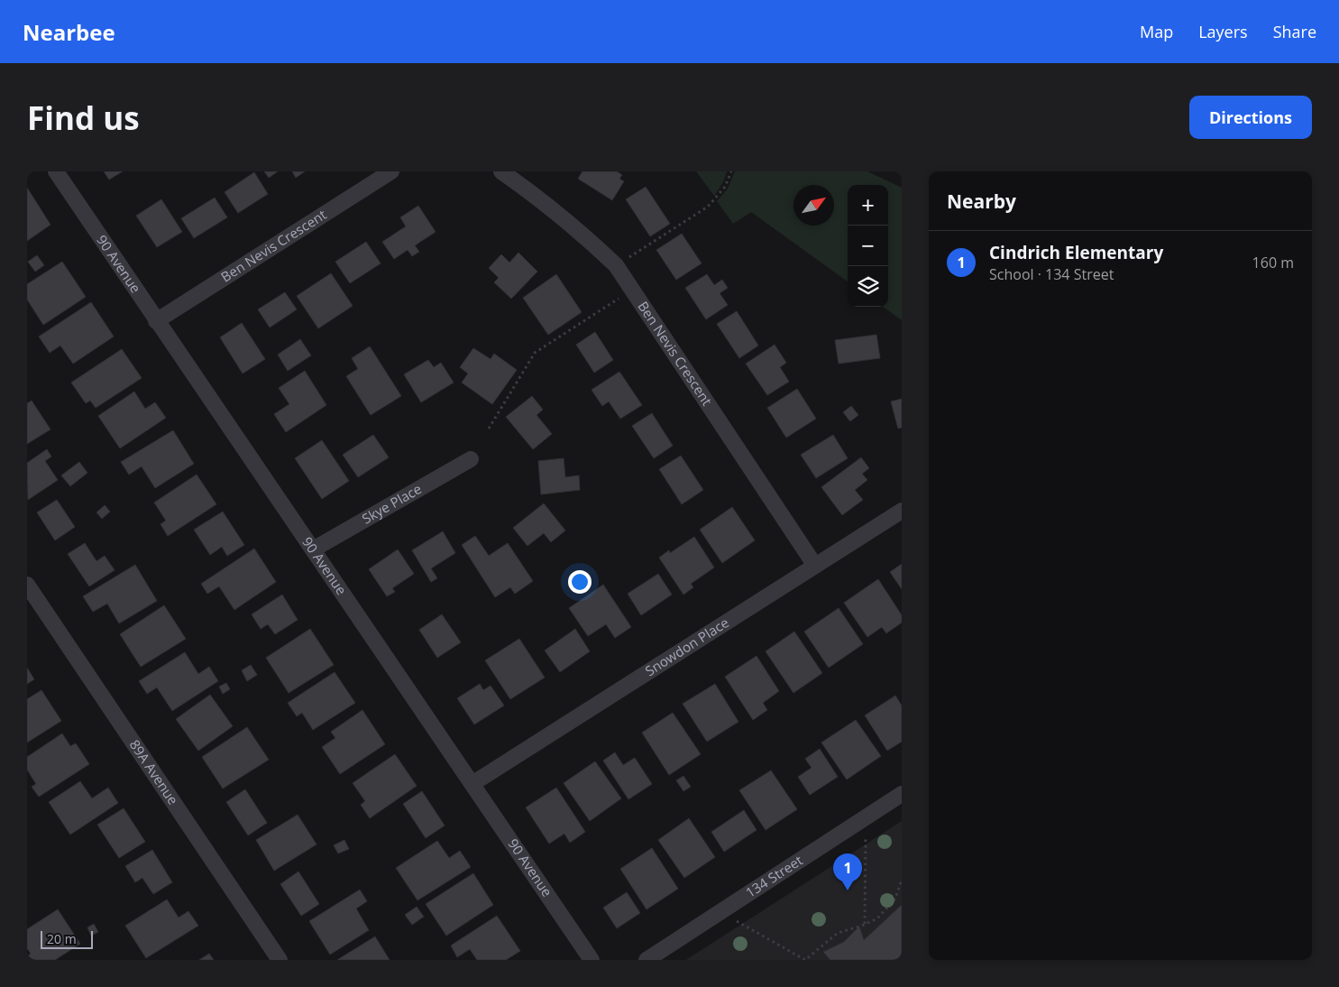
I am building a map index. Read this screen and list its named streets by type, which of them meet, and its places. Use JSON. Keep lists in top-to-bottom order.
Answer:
{
  "streets": {
    "street": [
      "Ben Nevis Crescent",
      "90 Avenue",
      "Skye Place",
      "Snowdon Place",
      "89A Avenue",
      "134 Street"
    ]
  },
  "crossings": [
    ["Ben Nevis Crescent", "90 Avenue"],
    ["Ben Nevis Crescent", "Snowdon Place"],
    ["90 Avenue", "Skye Place"],
    ["90 Avenue", "Snowdon Place"]
  ],
  "scale_bar": "20 m",
  "north": "top right",
  "page": {
    "header": "Nearbee",
    "nav": ["Map", "Layers", "Share"],
    "buttons": "Directions",
    "title": "Find us",
    "heading": "Nearby",
    "map_buttons": ["+", "−"],
    "list": [
      {
        "mark": "1",
        "name": "Cindrich Elementary",
        "note": "School · 134 Street",
        "value": "160 m"
      }
    ],
    "pins": "1",
    "scale": "20 m"
  }
}
